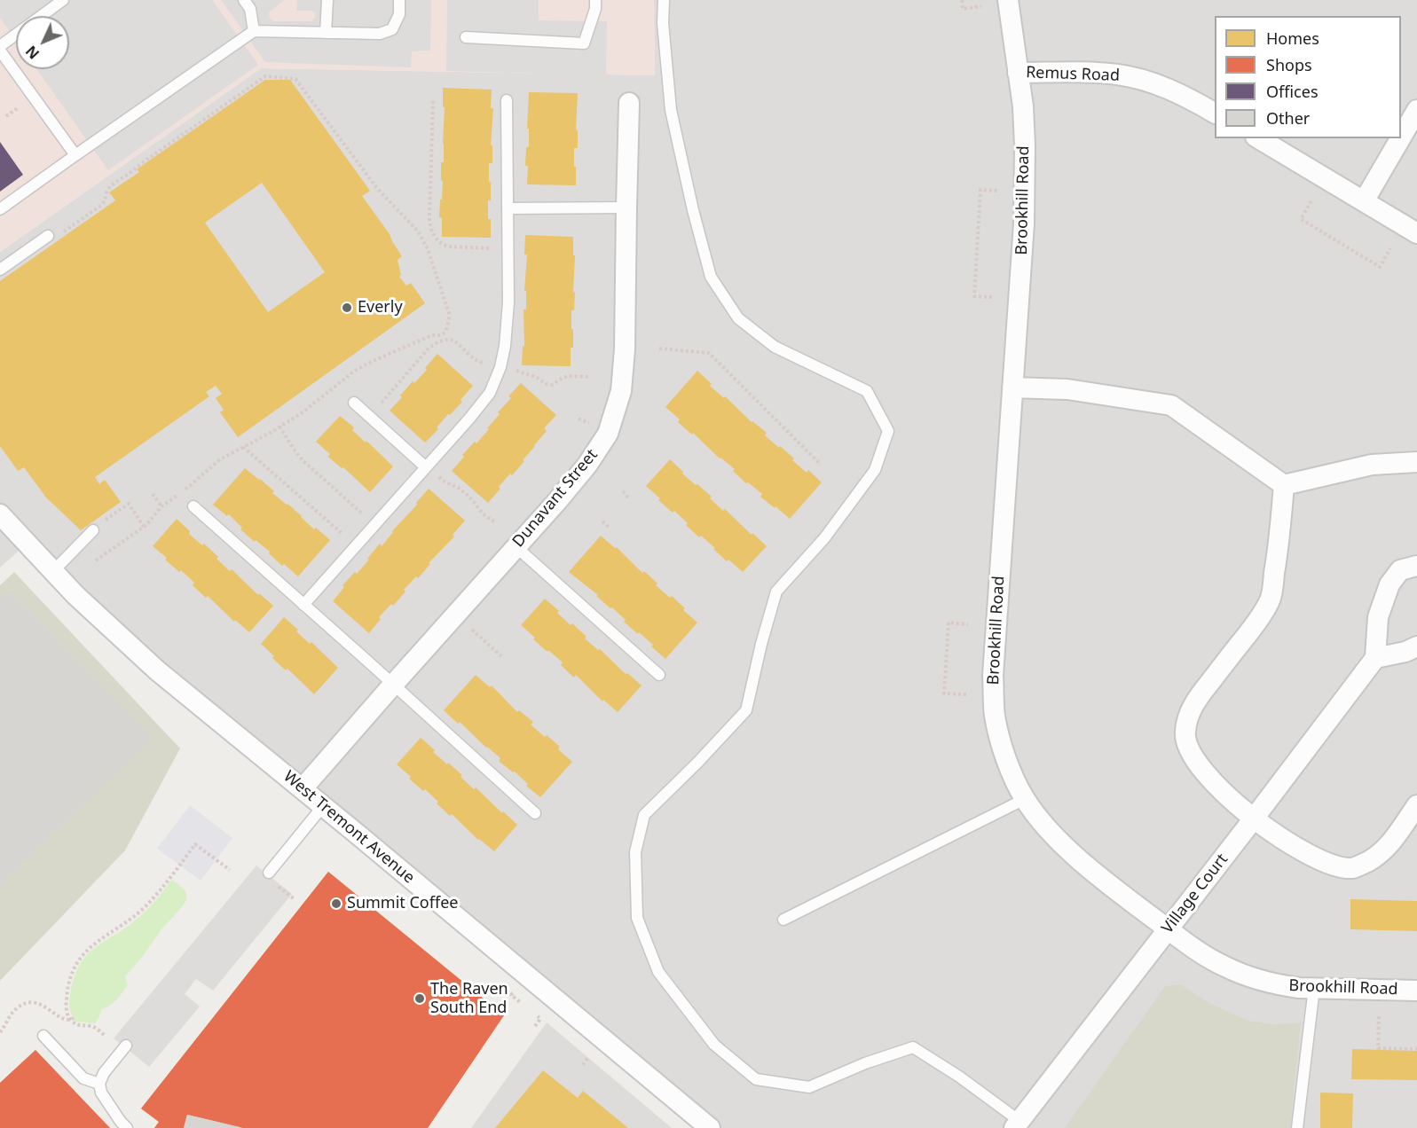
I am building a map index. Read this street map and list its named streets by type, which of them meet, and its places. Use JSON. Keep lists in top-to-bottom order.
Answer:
{
  "streets": {
    "street": [
      "Remus Road",
      "Brookhill Road",
      "Dunavant Street",
      "West Tremont Avenue",
      "Village Court"
    ]
  },
  "crossings": [
    ["Remus Road", "Brookhill Road"],
    ["Brookhill Road", "Village Court"],
    ["Dunavant Street", "West Tremont Avenue"]
  ],
  "places": ["Everly", "Summit Coffee", "The Raven South End"],
  "legend": [
    "Homes",
    "Shops",
    "Offices",
    "Other"
  ],
  "north": "bottom left"
}
